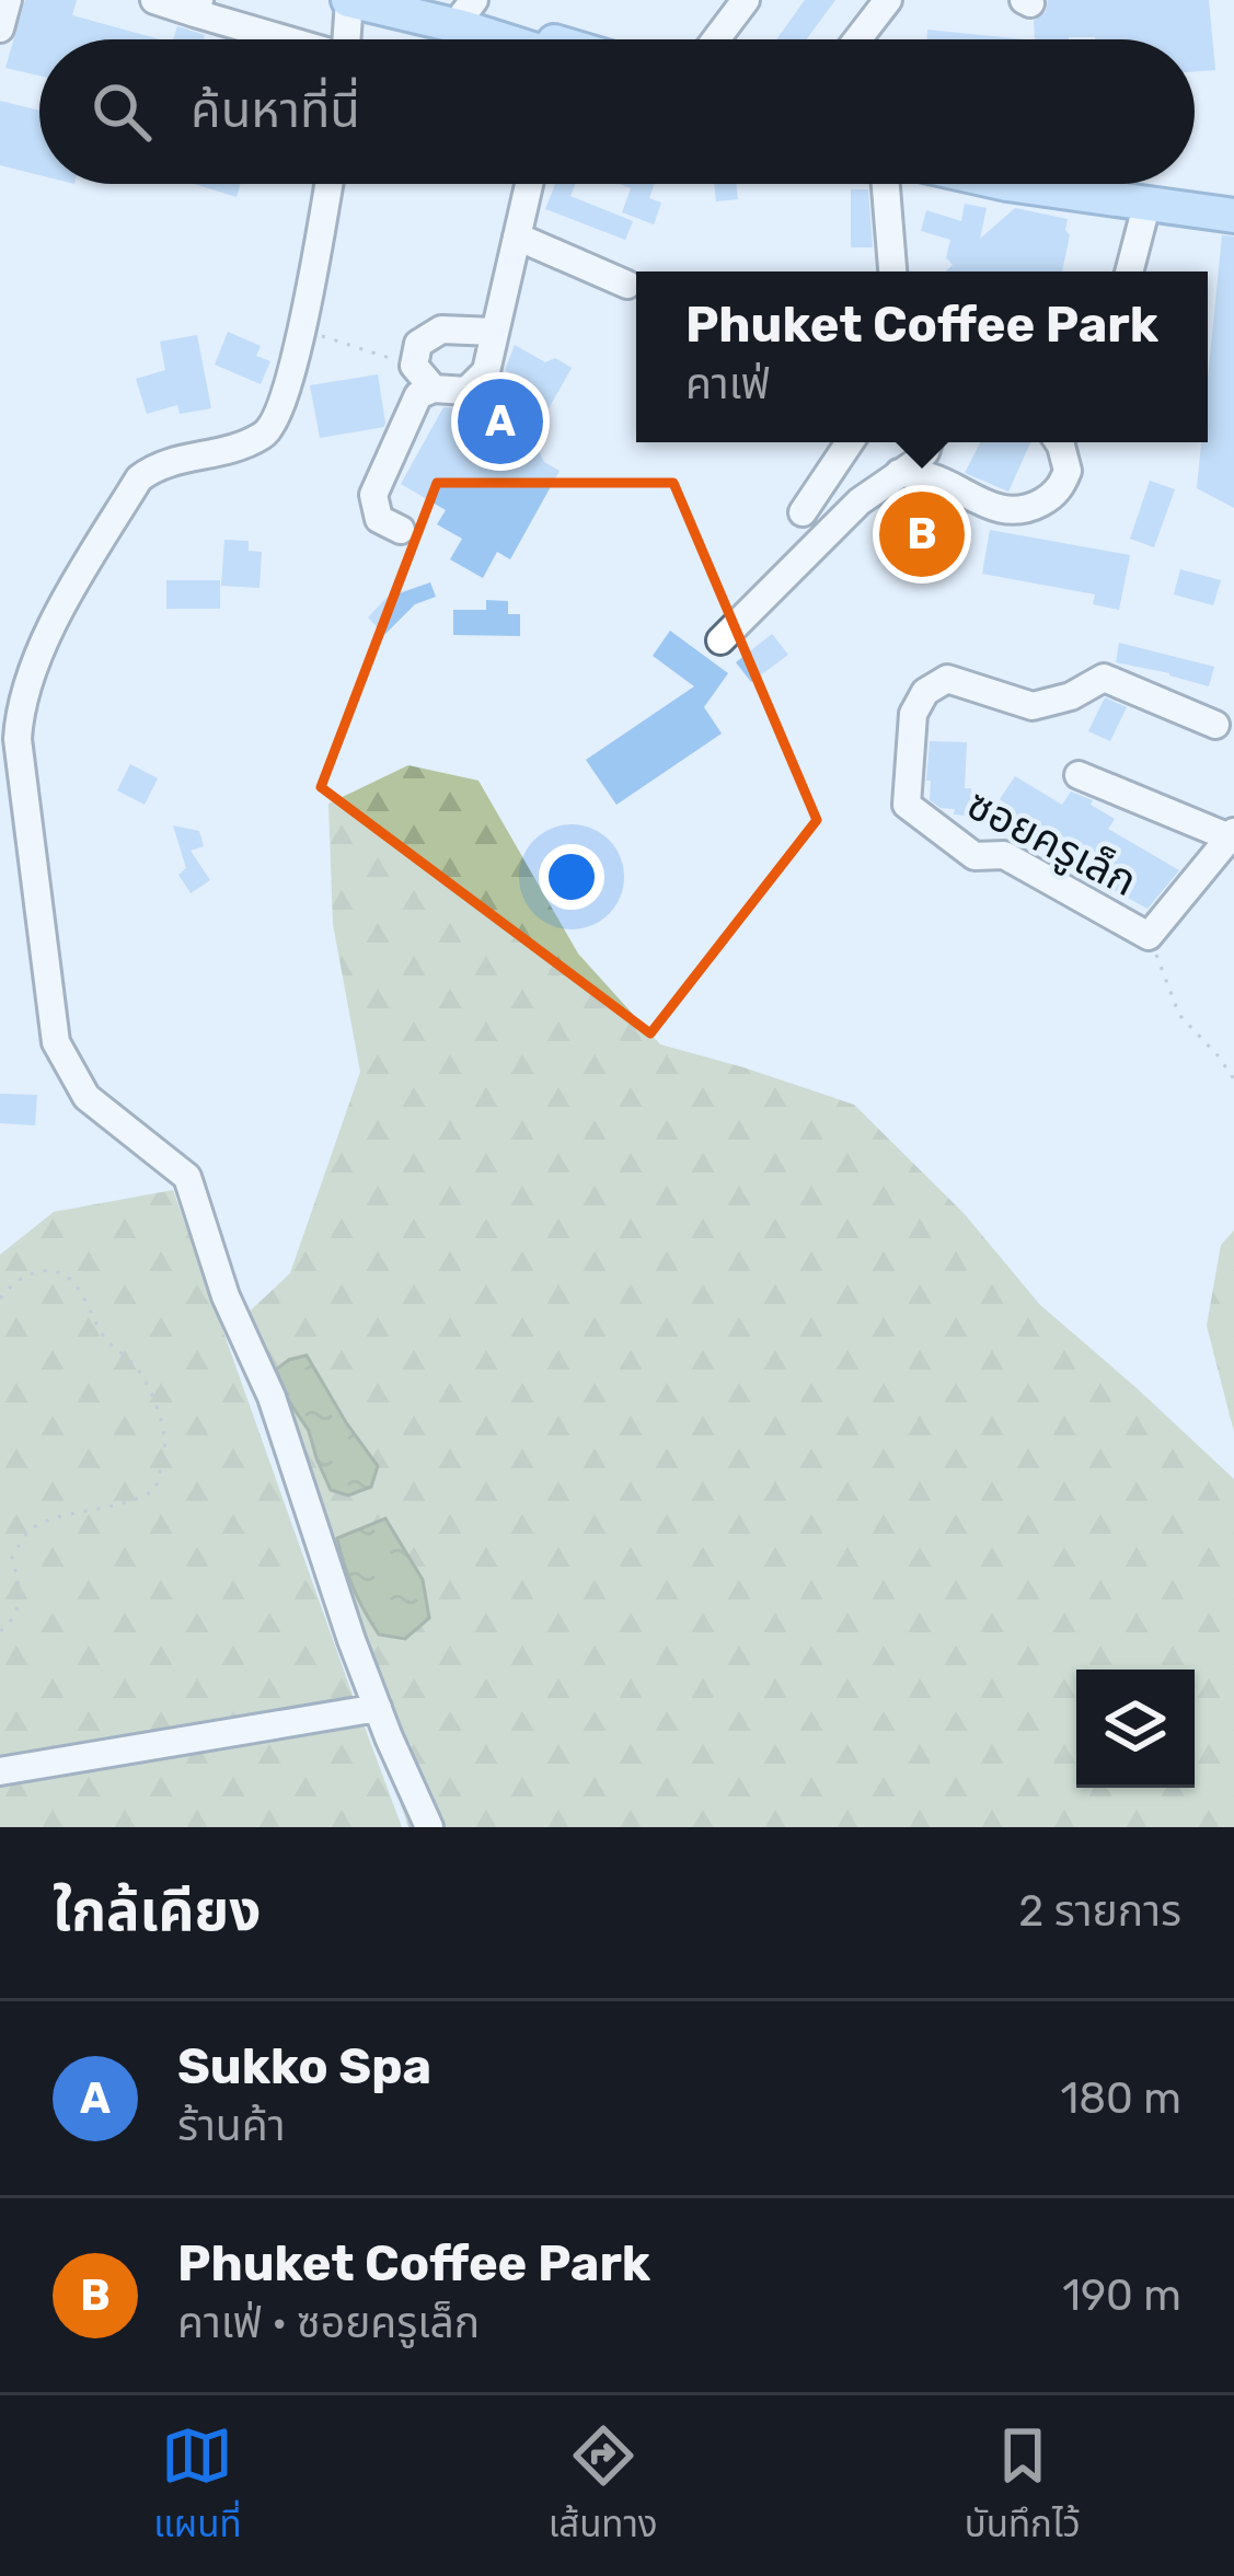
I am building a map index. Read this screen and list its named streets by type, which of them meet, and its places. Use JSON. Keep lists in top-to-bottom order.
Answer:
{
  "streets": {
    "street": ["ซอยครูเล็ก"]
  },
  "page": {
    "search": "ค้นหาที่นี่",
    "popup": ["Phuket Coffee Park", "คาเฟ่"],
    "pins": ["A", "B"],
    "heading": ["ใกล้เคียง", "2 รายการ"],
    "list": [
      {
        "mark": "A",
        "name": "Sukko Spa",
        "note": "ร้านค้า",
        "value": "180 m"
      },
      {
        "mark": "B",
        "name": "Phuket Coffee Park",
        "note": "คาเฟ่ · ซอยครูเล็ก",
        "value": "190 m"
      }
    ],
    "nav": ["แผนที่", "เส้นทาง", "บันทึกไว้"]
  }
}
